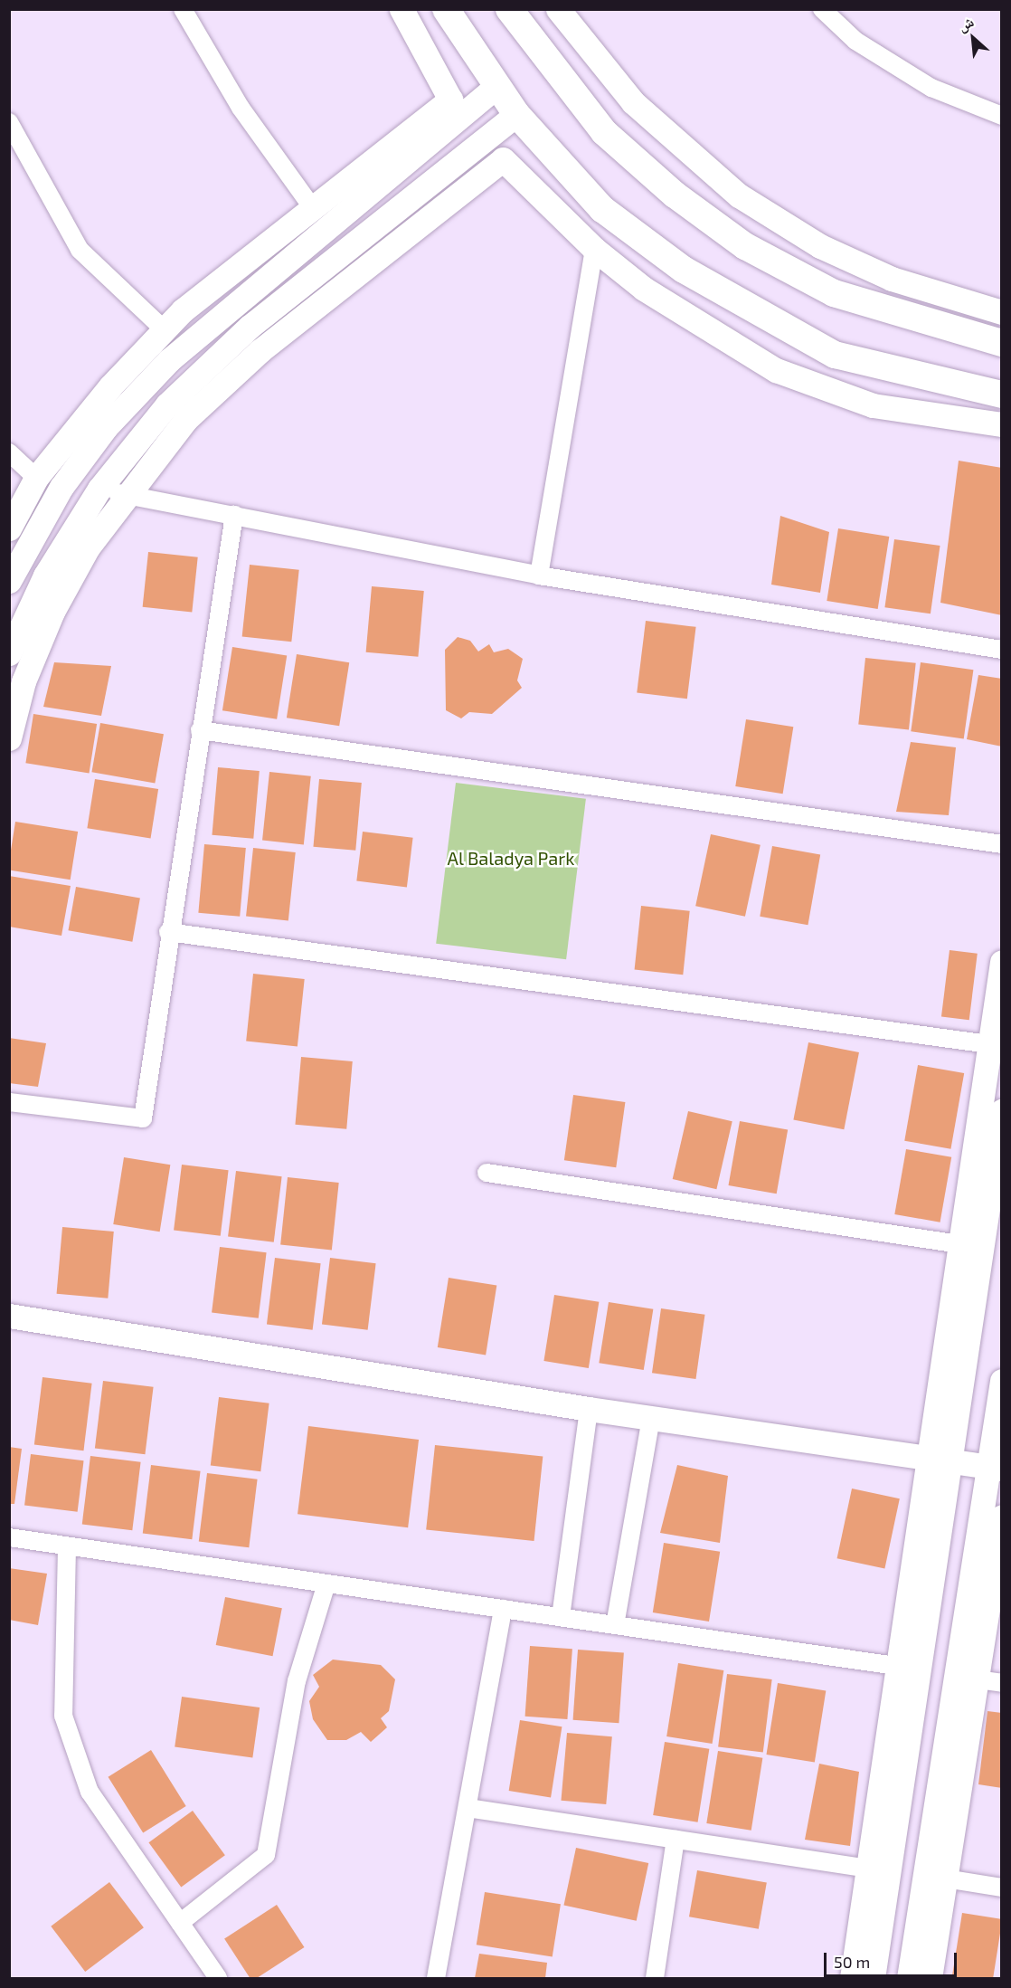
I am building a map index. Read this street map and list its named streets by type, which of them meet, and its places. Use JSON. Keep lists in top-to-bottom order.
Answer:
{
  "parks": ["Al Baladya Park"],
  "scale_bar": "50 m",
  "north": "top left"
}
